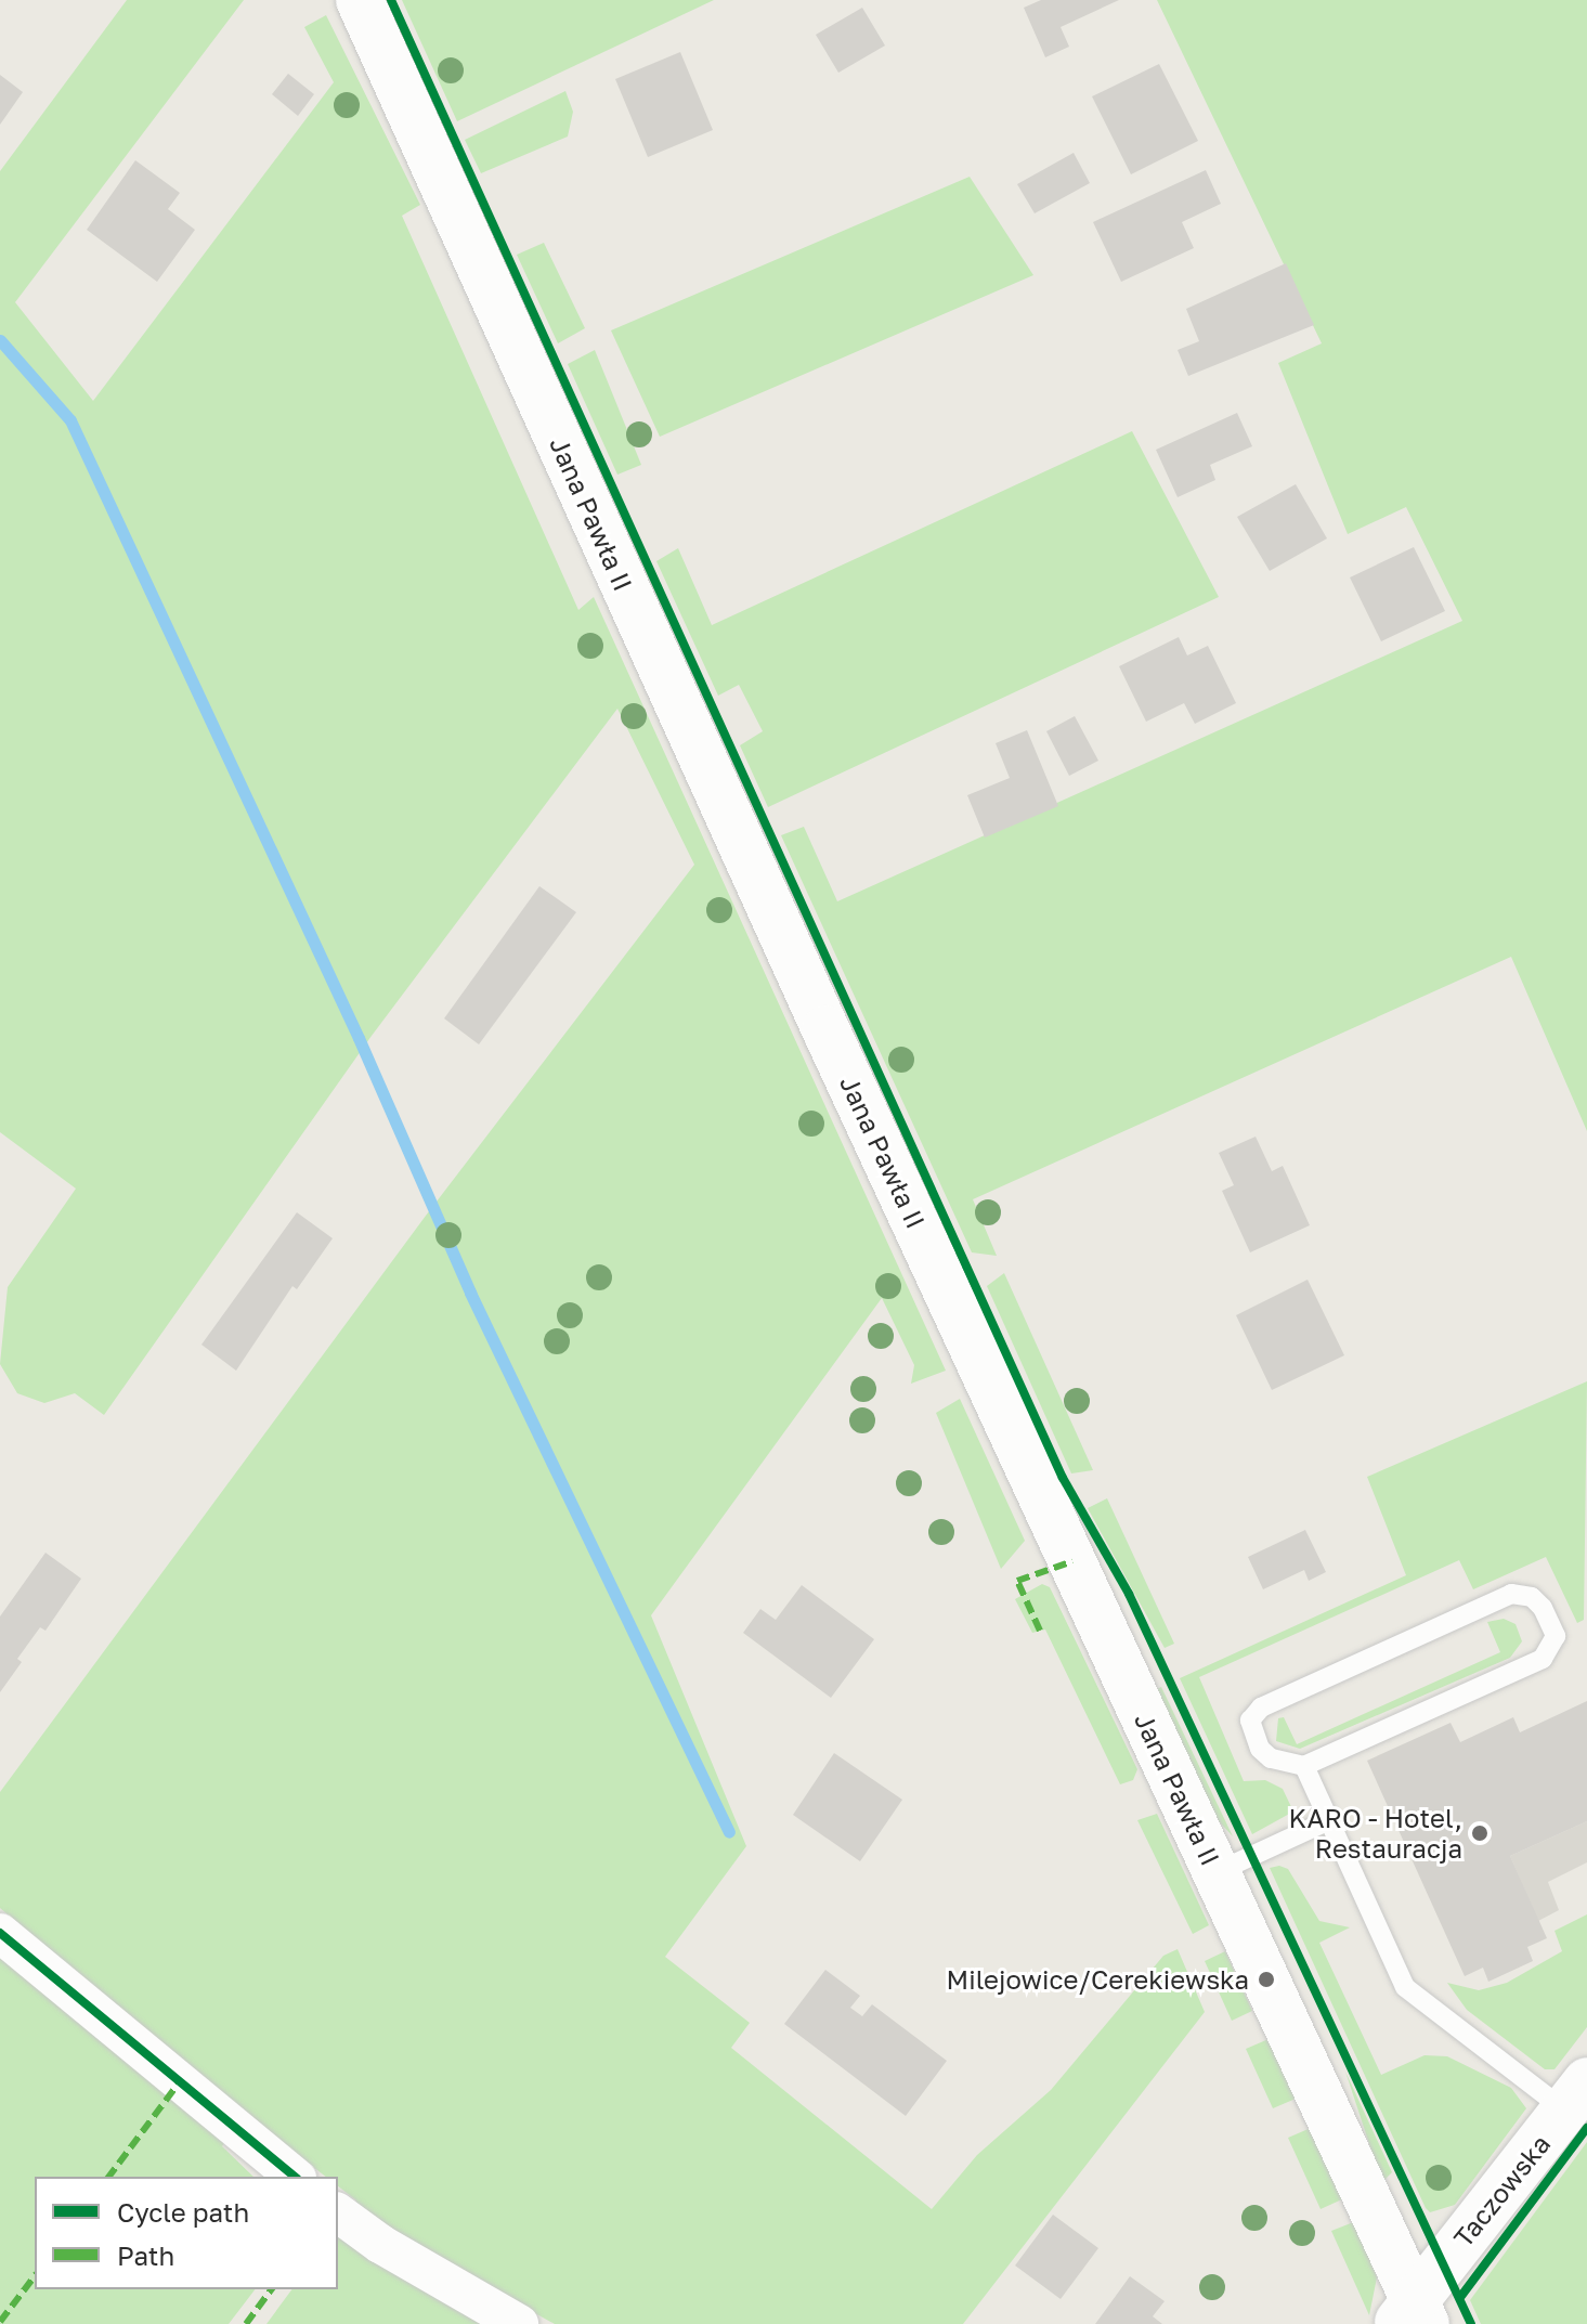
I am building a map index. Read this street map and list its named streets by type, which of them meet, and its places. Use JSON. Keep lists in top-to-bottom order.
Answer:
{
  "streets": {
    "main road": ["Jana Pawła II", "Taczowska"]
  },
  "crossings": [
    ["Jana Pawła II", "Taczowska"]
  ],
  "places": ["KARO - Hotel, Restauracja", "Milejowice/Cerekiewska"],
  "legend": ["Cycle path", "Path"]
}
